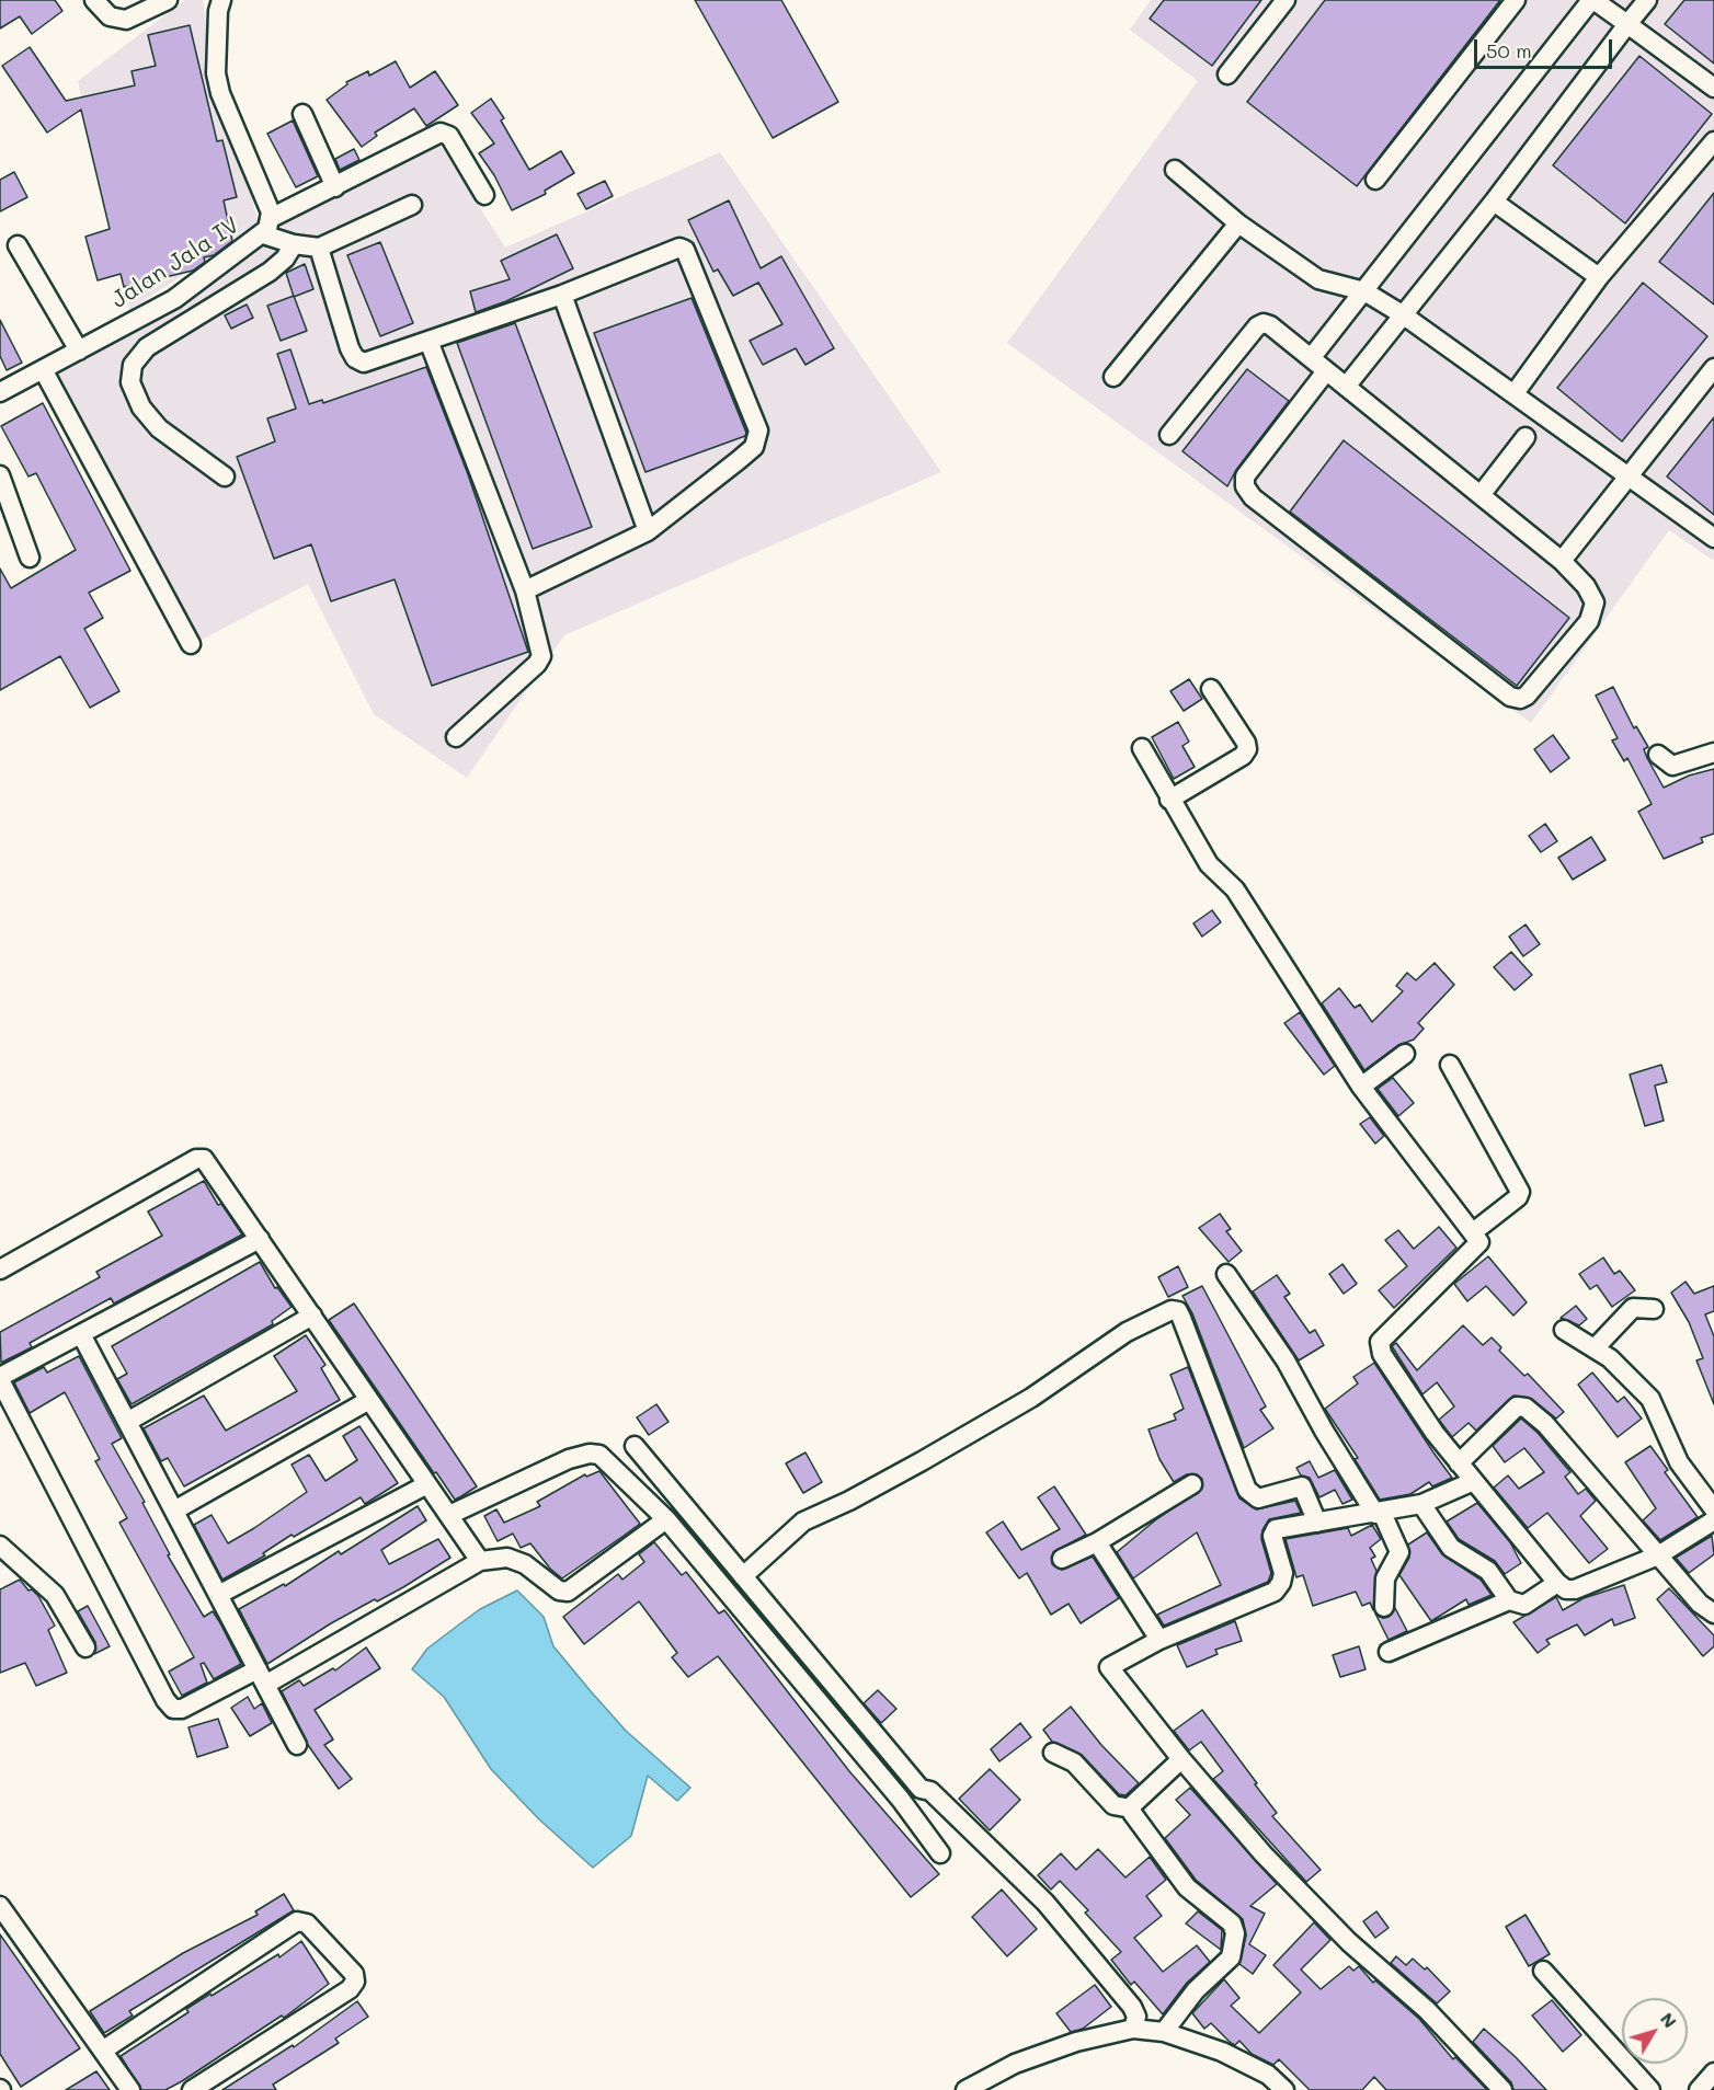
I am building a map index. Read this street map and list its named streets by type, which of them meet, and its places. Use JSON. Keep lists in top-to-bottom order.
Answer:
{
  "streets": {
    "street": ["Jalan Jala IV"]
  },
  "scale_bar": "50 m",
  "north": "top right"
}
